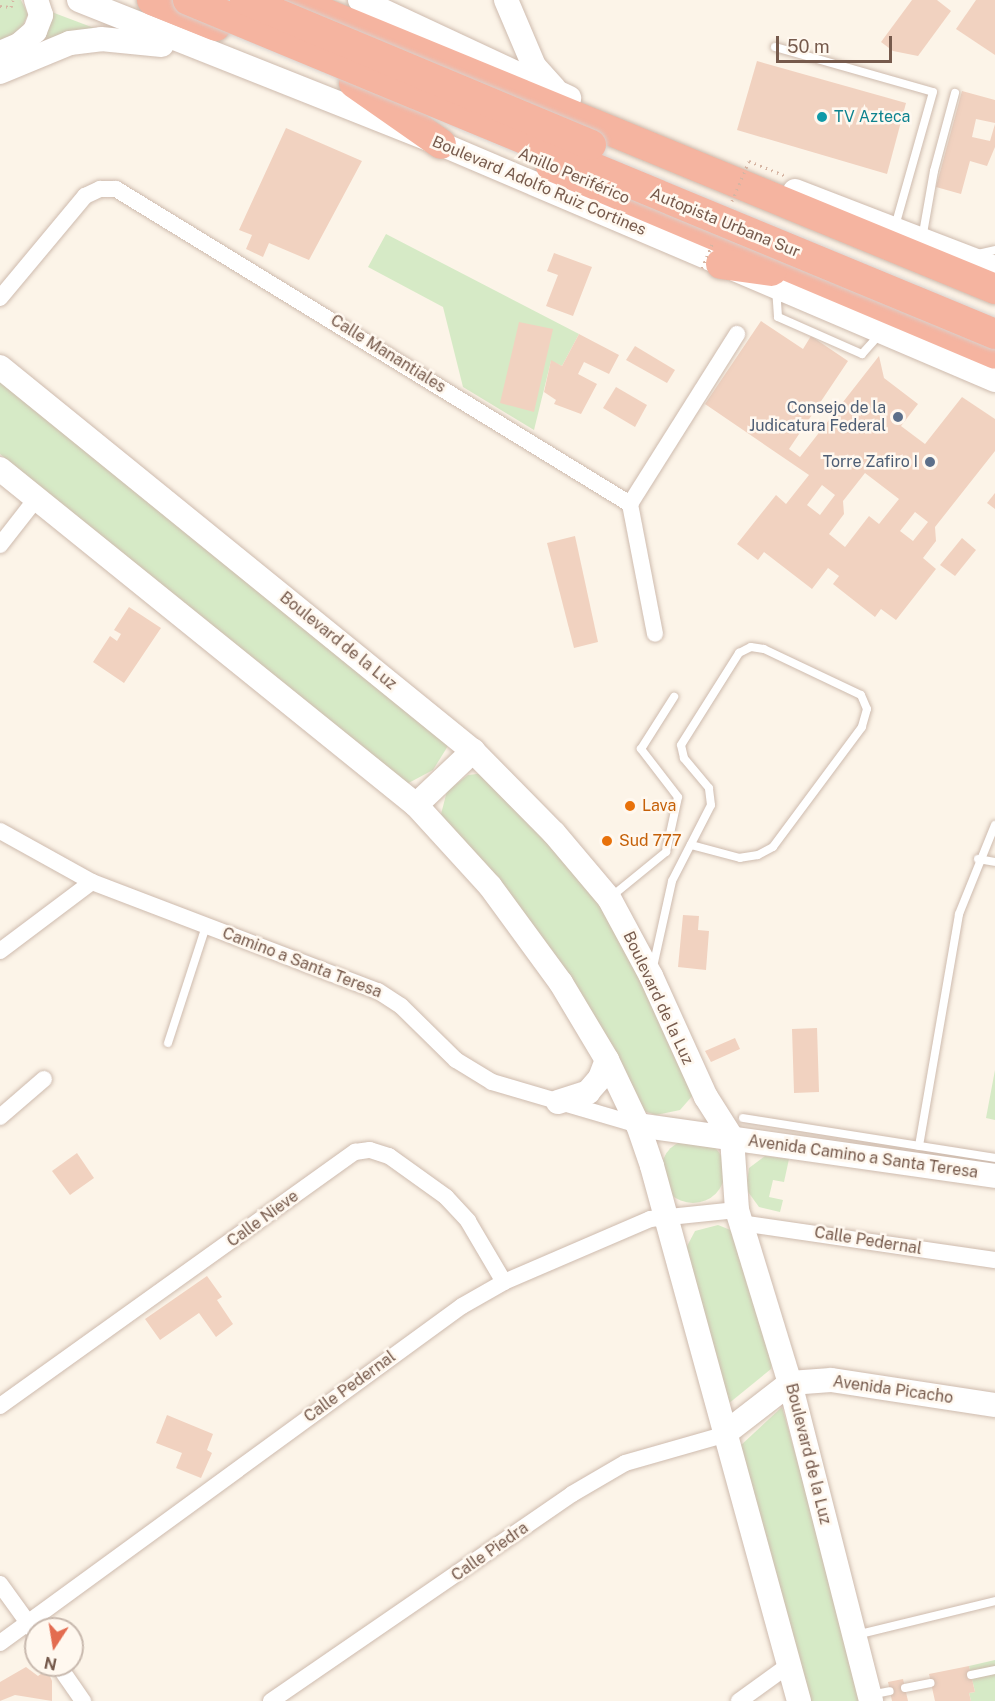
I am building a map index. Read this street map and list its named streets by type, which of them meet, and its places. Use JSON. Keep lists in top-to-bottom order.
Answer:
{
  "streets": {
    "highway": ["Anillo Periférico", "Autopista Urbana Sur"],
    "street": [
      "Boulevard Adolfo Ruiz Cortines",
      "Calle Manantiales",
      "Boulevard de la Luz",
      "Camino a Santa Teresa",
      "Avenida Camino a Santa Teresa",
      "Calle Nieve",
      "Calle Pedernal",
      "Avenida Picacho",
      "Calle Piedra"
    ]
  },
  "crossings": [
    ["Boulevard de la Luz", "Camino a Santa Teresa"],
    ["Boulevard de la Luz", "Avenida Camino a Santa Teresa"],
    ["Boulevard de la Luz", "Calle Pedernal"],
    ["Boulevard de la Luz", "Avenida Picacho"],
    ["Camino a Santa Teresa", "Avenida Camino a Santa Teresa"],
    ["Calle Nieve", "Calle Pedernal"]
  ],
  "places": [
    "TV Azteca",
    "Consejo de la Judicatura Federal",
    "Torre Zafiro I",
    "Lava",
    "Sud 777"
  ],
  "scale_bar": "50 m",
  "north": "bottom"
}
